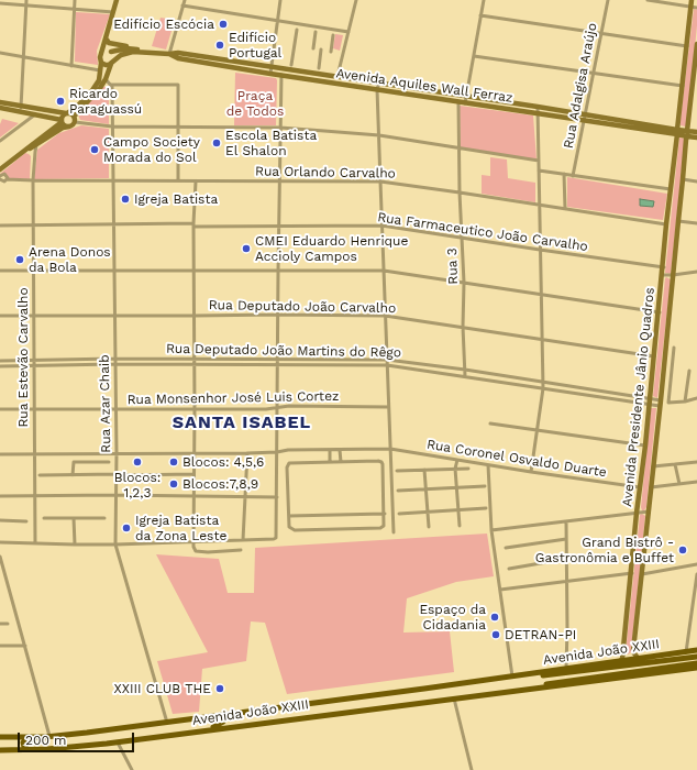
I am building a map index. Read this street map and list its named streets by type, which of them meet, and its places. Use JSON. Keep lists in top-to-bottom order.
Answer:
{
  "streets": {
    "main road": ["Avenida Aquiles Wall Ferraz", "Avenida Presidente Jânio Quadros", "Avenida João XXIII"],
    "street": [
      "Rua Adalgisa Araújo",
      "Rua Orlando Carvalho",
      "Rua Farmaceutico João Carvalho",
      "Rua 3",
      "Rua Deputado João Carvalho",
      "Rua Deputado João Martins do Rêgo",
      "Rua Estevão Carvalho",
      "Rua Monsenhor José Luis Cortez",
      "Rua Azar Chaib",
      "Rua Coronel Osvaldo Duarte"
    ]
  },
  "crossings": [
    ["Avenida Aquiles Wall Ferraz", "Rua Adalgisa Araújo"],
    ["Avenida Aquiles Wall Ferraz", "Rua 3"],
    ["Avenida Aquiles Wall Ferraz", "Avenida Presidente Jânio Quadros"],
    ["Rua Orlando Carvalho", "Rua 3"],
    ["Rua Orlando Carvalho", "Rua Estevão Carvalho"],
    ["Rua Orlando Carvalho", "Avenida Presidente Jânio Quadros"],
    ["Rua Orlando Carvalho", "Rua Azar Chaib"],
    ["Rua Farmaceutico João Carvalho", "Rua 3"],
    ["Rua Farmaceutico João Carvalho", "Rua Estevão Carvalho"],
    ["Rua Farmaceutico João Carvalho", "Avenida Presidente Jânio Quadros"],
    ["Rua Farmaceutico João Carvalho", "Rua Azar Chaib"],
    ["Rua 3", "Rua Deputado João Carvalho"],
    ["Rua 3", "Rua Deputado João Martins do Rêgo"],
    ["Rua Deputado João Carvalho", "Rua Estevão Carvalho"],
    ["Rua Deputado João Carvalho", "Avenida Presidente Jânio Quadros"],
    ["Rua Deputado João Carvalho", "Rua Azar Chaib"],
    ["Rua Deputado João Martins do Rêgo", "Rua Estevão Carvalho"],
    ["Rua Deputado João Martins do Rêgo", "Avenida Presidente Jânio Quadros"],
    ["Rua Deputado João Martins do Rêgo", "Rua Azar Chaib"],
    ["Rua Estevão Carvalho", "Rua Monsenhor José Luis Cortez"],
    ["Rua Estevão Carvalho", "Rua Coronel Osvaldo Duarte"],
    ["Avenida Presidente Jânio Quadros", "Rua Coronel Osvaldo Duarte"],
    ["Avenida Presidente Jânio Quadros", "Avenida João XXIII"],
    ["Rua Monsenhor José Luis Cortez", "Rua Azar Chaib"],
    ["Rua Azar Chaib", "Rua Coronel Osvaldo Duarte"],
    ["Rua Azar Chaib", "Avenida João XXIII"]
  ],
  "districts": ["SANTA ISABEL"],
  "parks": ["Praça de Todos"],
  "places": [
    "Edifício Escócia",
    "Edifício Portugal",
    "Ricardo Paraguassú",
    "Escola Batista El Shalon",
    "Campo Society Morada do Sol",
    "Igreja Batista",
    "CMEI Eduardo Henrique Accioly Campos",
    "Arena Donos da Bola",
    "Blocos: 1,2,3",
    "Blocos: 4,5,6",
    "Blocos:7,8,9",
    "Igreja Batista da Zona Leste",
    "Grand Bistrô - Gastronômia e Buffet",
    "Espaço da Cidadania",
    "DETRAN-PI",
    "XXIII CLUB THE"
  ],
  "scale_bar": "200 m"
}
